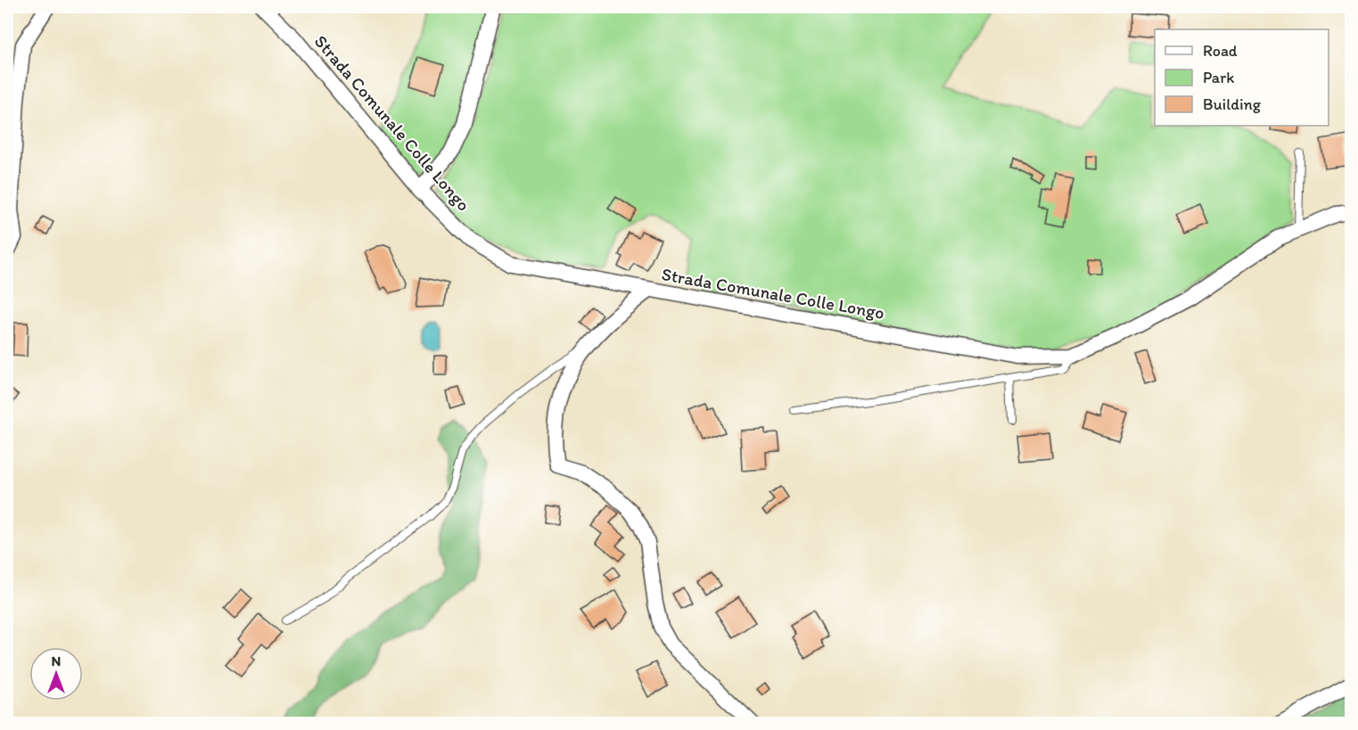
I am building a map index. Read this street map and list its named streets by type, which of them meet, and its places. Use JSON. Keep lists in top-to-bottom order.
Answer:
{
  "streets": {
    "street": ["Strada Comunale Colle Longo"]
  },
  "legend": ["Road", "Park", "Building"],
  "north": "top"
}
